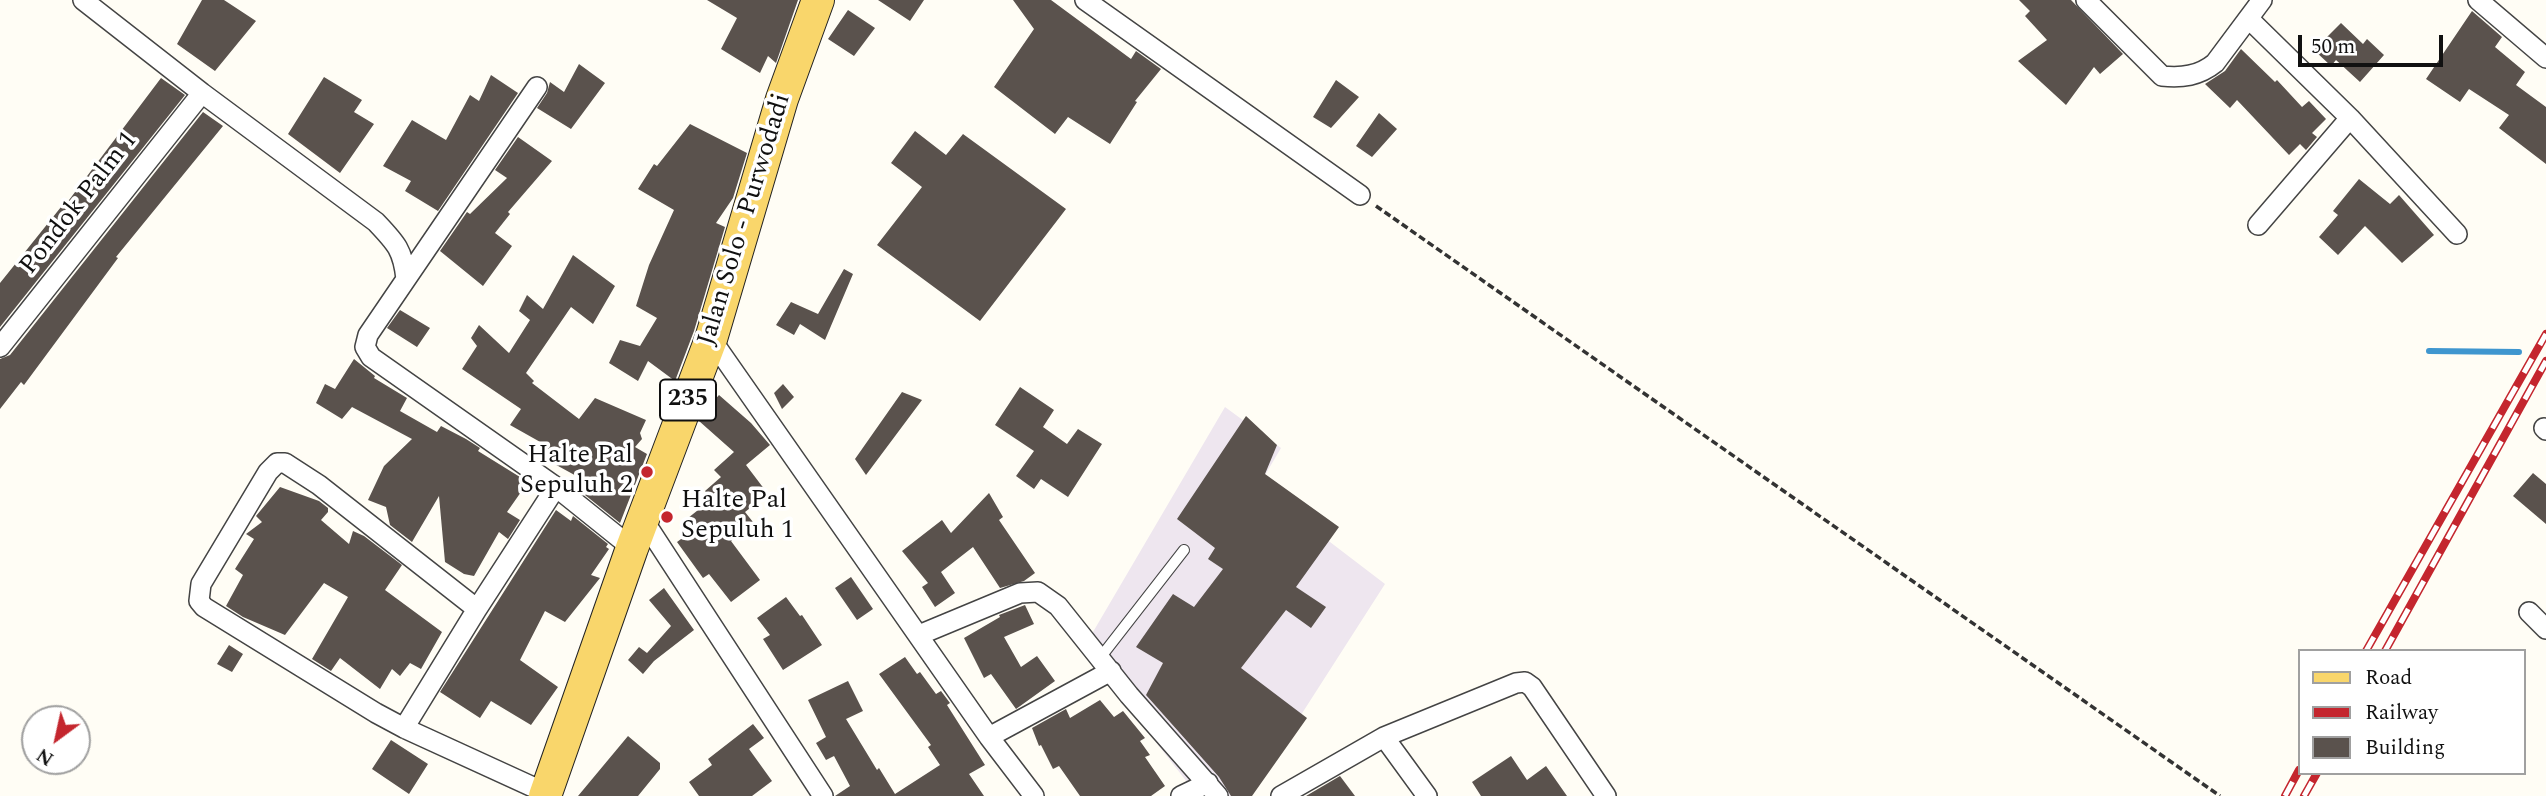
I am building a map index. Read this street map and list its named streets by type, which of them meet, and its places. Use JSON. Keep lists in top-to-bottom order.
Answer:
{
  "streets": {
    "main road": ["Jalan Solo - Purwodadi", "235"],
    "street": ["Pondok Palm 1"]
  },
  "places": ["Halte Pal Sepuluh 2", "Halte Pal Sepuluh 1"],
  "legend": ["Road", "Railway", "Building"],
  "scale_bar": "50 m",
  "north": "bottom left"
}
